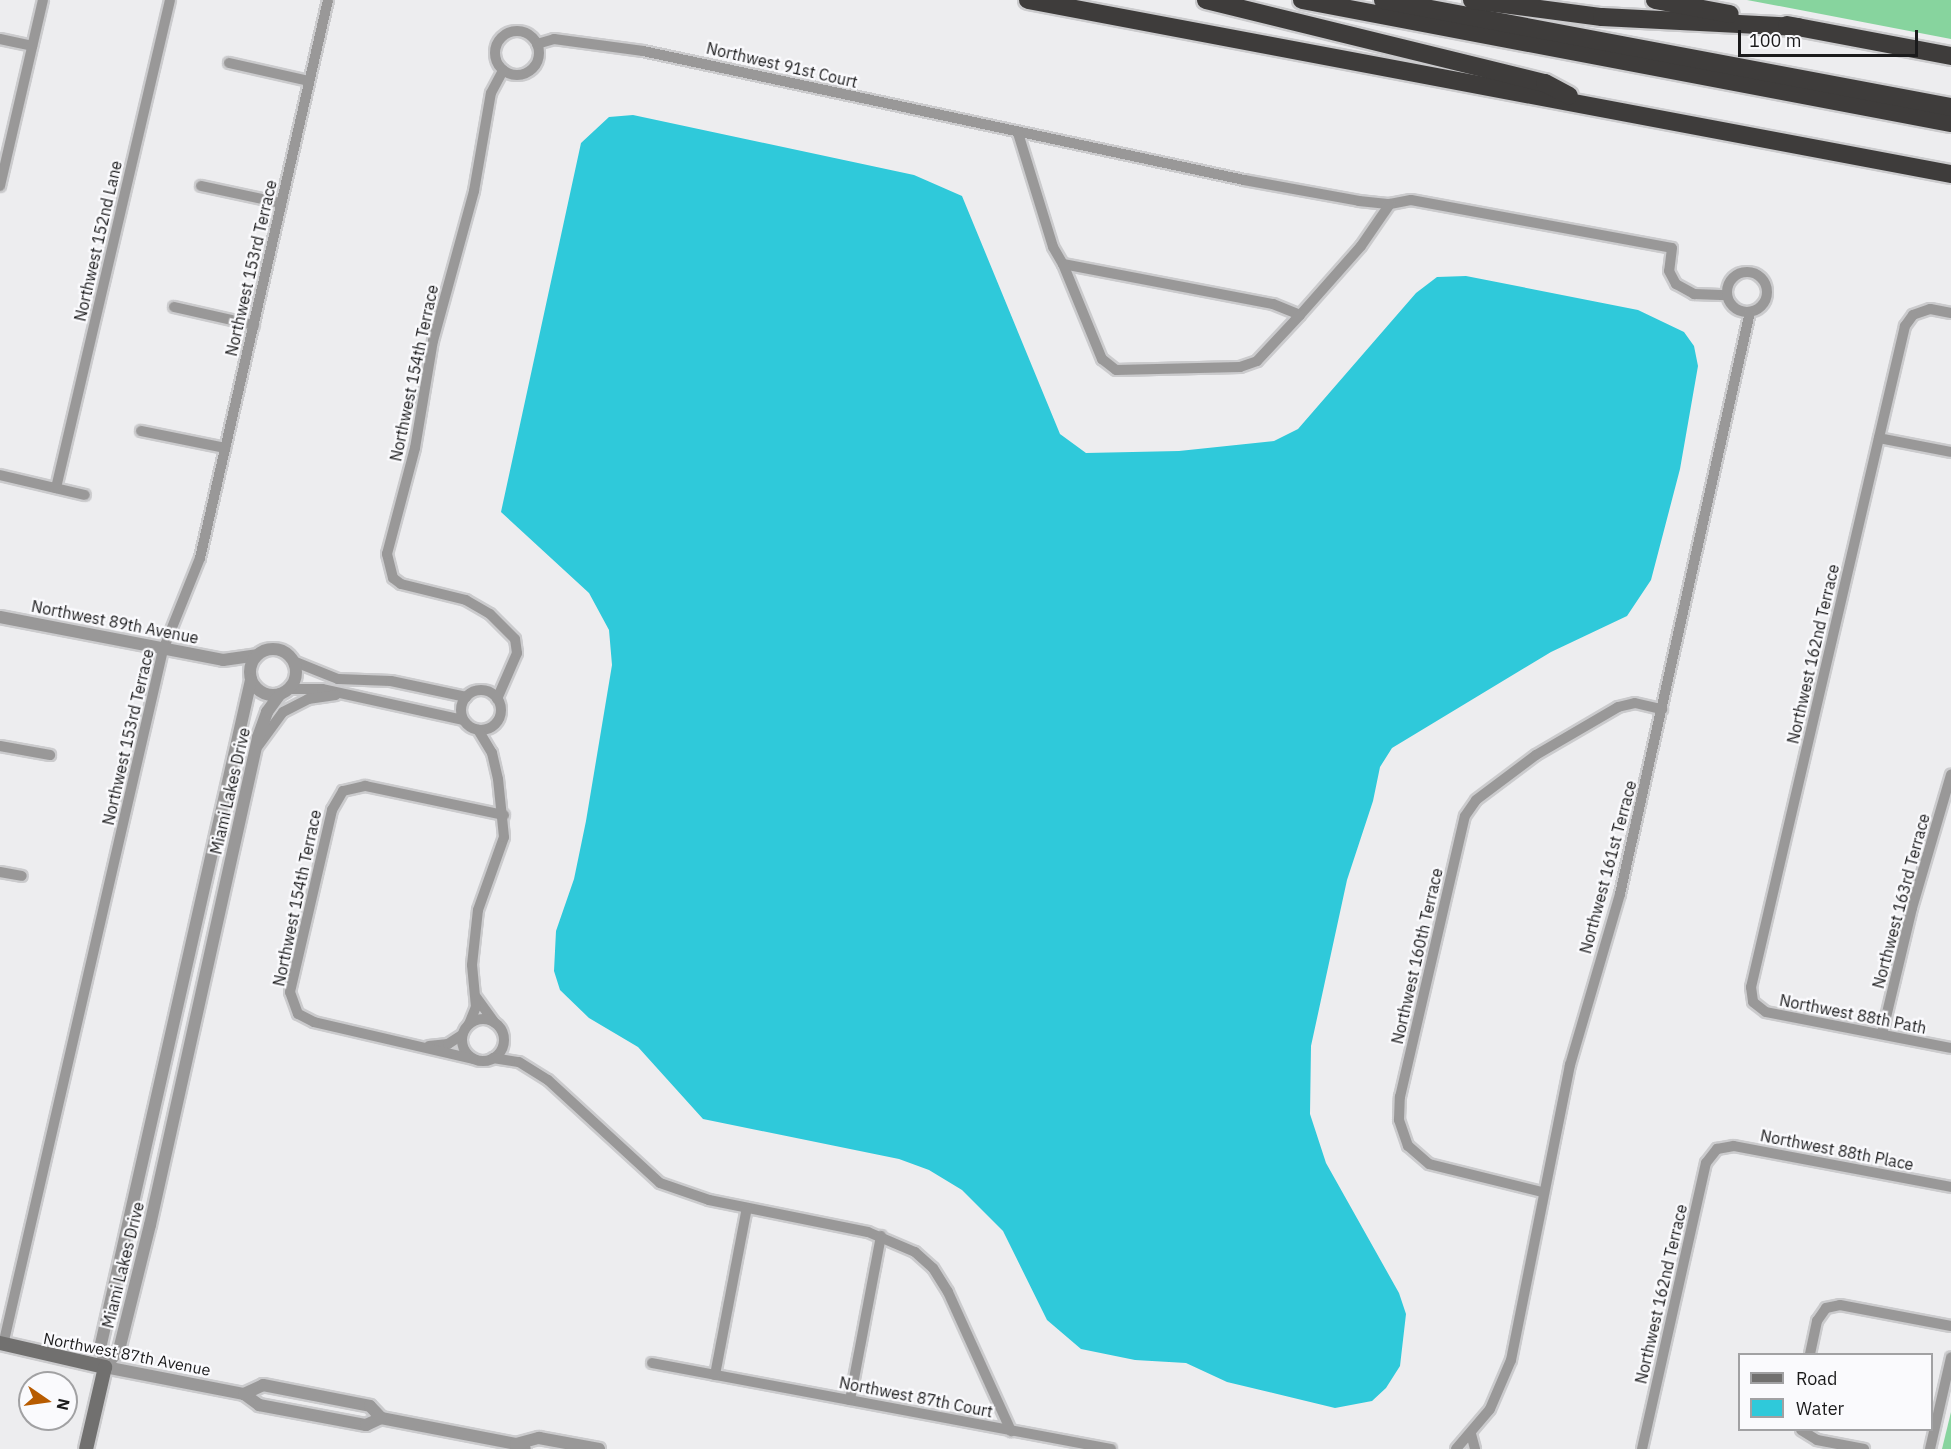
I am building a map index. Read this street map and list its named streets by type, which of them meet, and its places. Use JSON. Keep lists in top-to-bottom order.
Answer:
{
  "streets": {
    "main road": ["Northwest 87th Avenue"],
    "street": [
      "Northwest 91st Court",
      "Northwest 152nd Lane",
      "Northwest 153rd Terrace",
      "Northwest 154th Terrace",
      "Northwest 89th Avenue",
      "Northwest 162nd Terrace",
      "Miami Lakes Drive",
      "Northwest 161st Terrace",
      "Northwest 163rd Terrace",
      "Northwest 160th Terrace",
      "Northwest 88th Path",
      "Northwest 88th Place",
      "Northwest 87th Court"
    ]
  },
  "crossings": [
    ["Northwest 91st Court", "Northwest 154th Terrace"],
    ["Northwest 91st Court", "Northwest 161st Terrace"],
    ["Northwest 153rd Terrace", "Northwest 89th Avenue"],
    ["Northwest 153rd Terrace", "Northwest 87th Avenue"],
    ["Northwest 89th Avenue", "Miami Lakes Drive"],
    ["Northwest 162nd Terrace", "Northwest 88th Path"],
    ["Northwest 162nd Terrace", "Northwest 88th Place"],
    ["Miami Lakes Drive", "Northwest 87th Avenue"],
    ["Northwest 161st Terrace", "Northwest 160th Terrace"],
    ["Northwest 163rd Terrace", "Northwest 88th Path"]
  ],
  "legend": ["Road", "Water"],
  "scale_bar": "100 m",
  "north": "right"
}
